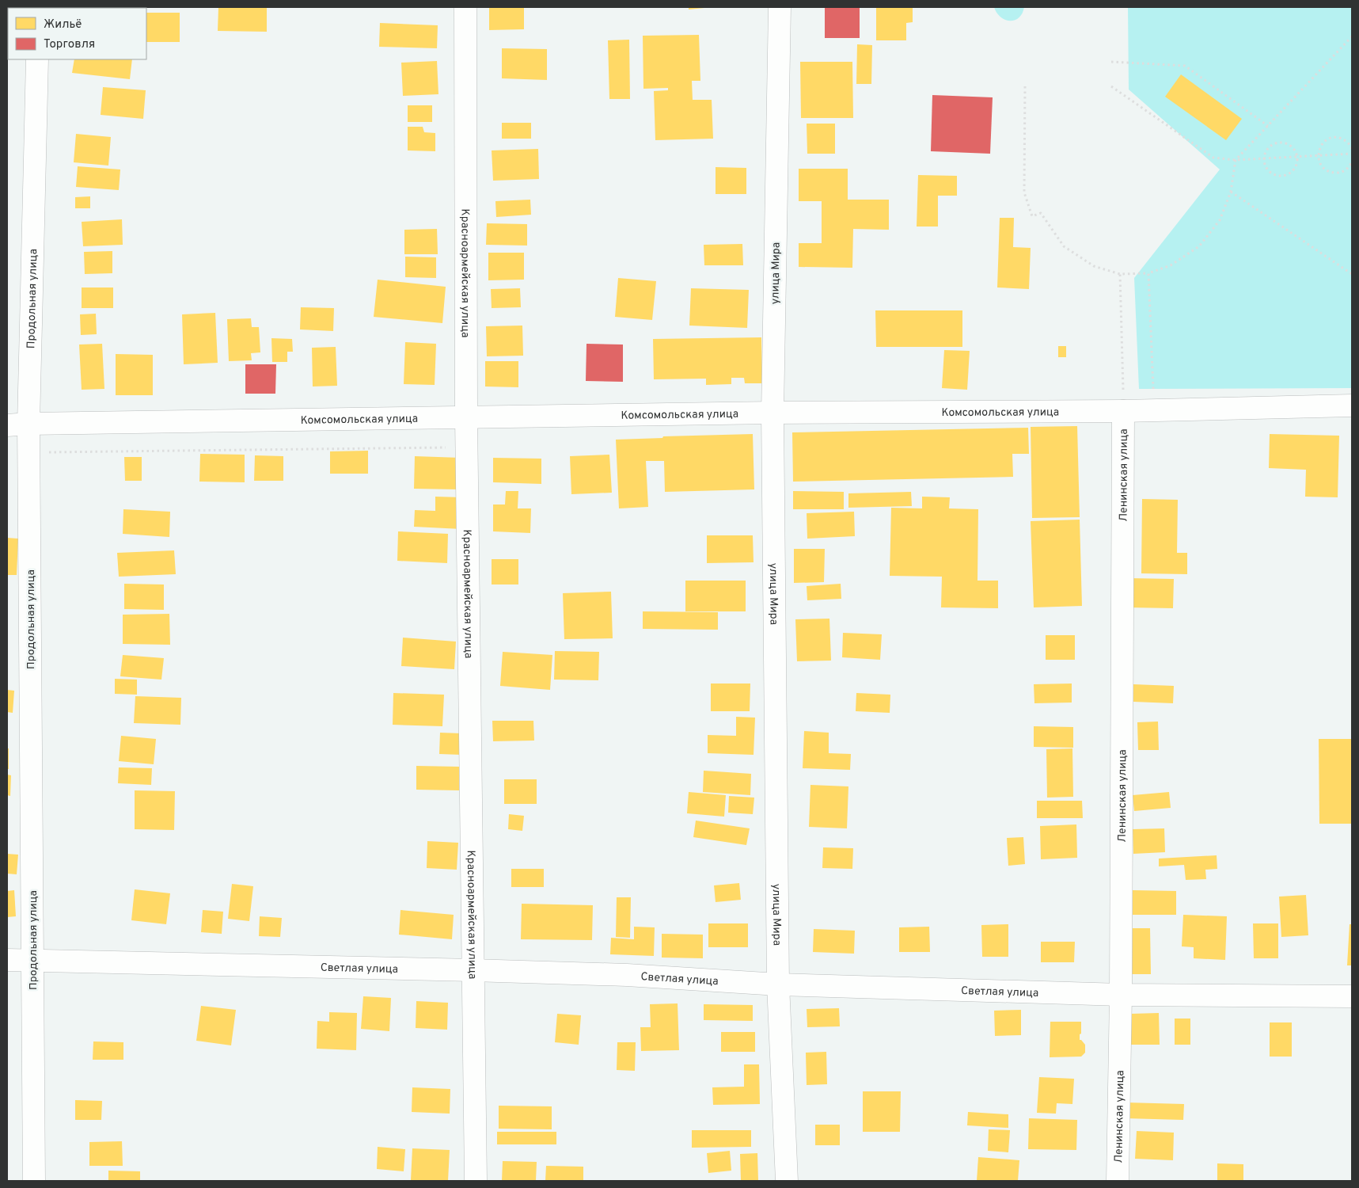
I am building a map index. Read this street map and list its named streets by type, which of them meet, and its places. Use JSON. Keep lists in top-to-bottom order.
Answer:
{
  "streets": {
    "street": [
      "Красноармейская улица",
      "улица Мира",
      "Продольная улица",
      "Комсомольская улица",
      "Ленинская улица",
      "Светлая улица"
    ]
  },
  "crossings": [
    ["Красноармейская улица", "Комсомольская улица"],
    ["Красноармейская улица", "Светлая улица"],
    ["улица Мира", "Комсомольская улица"],
    ["улица Мира", "Светлая улица"],
    ["Продольная улица", "Комсомольская улица"],
    ["Продольная улица", "Светлая улица"],
    ["Комсомольская улица", "Ленинская улица"],
    ["Ленинская улица", "Светлая улица"]
  ],
  "legend": ["Жильё", "Торговля"]
}
